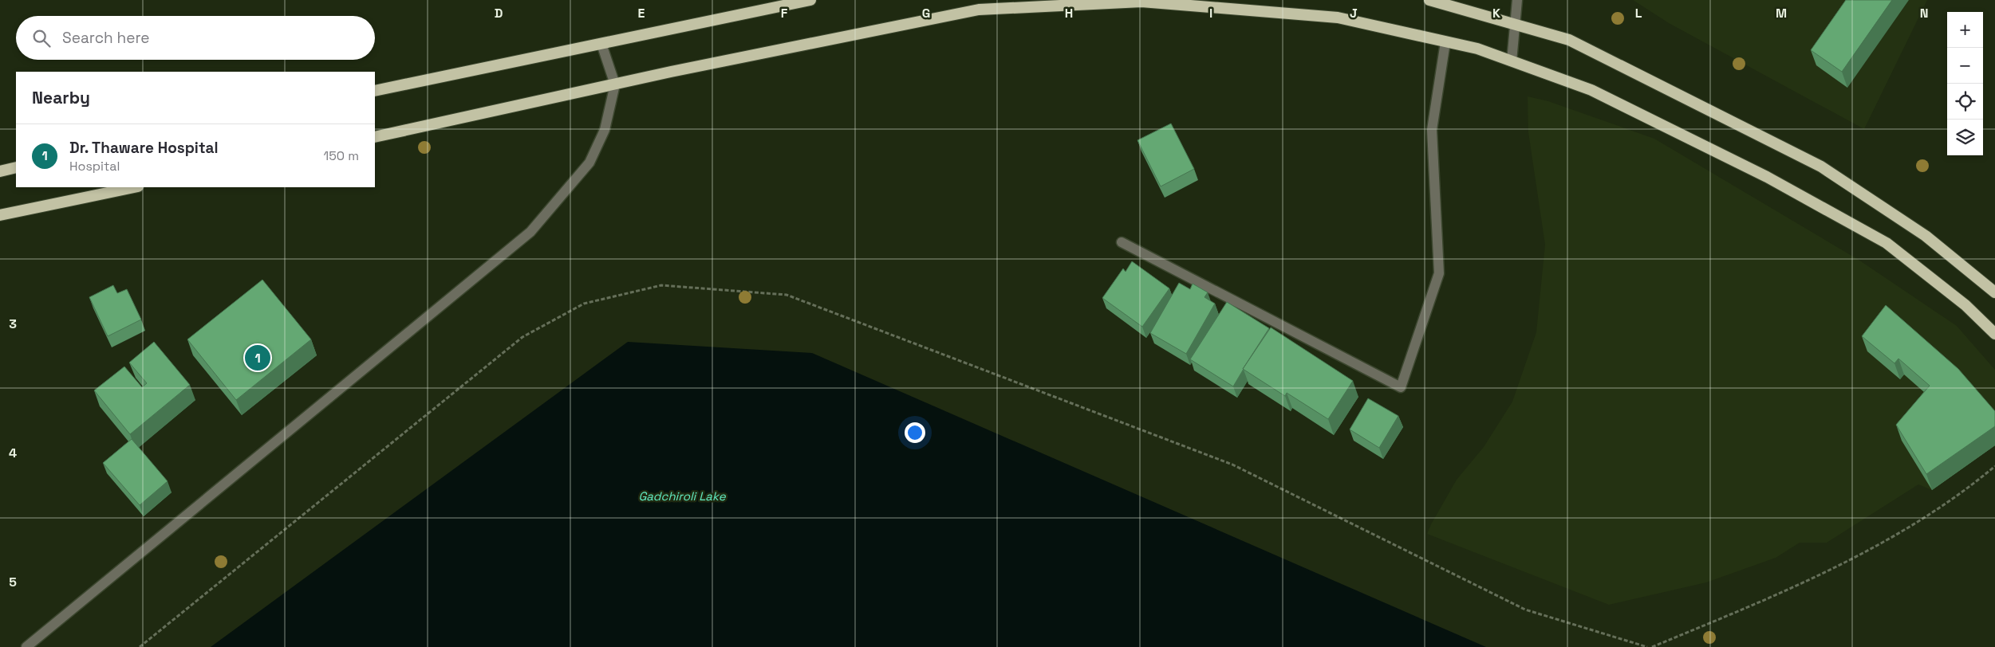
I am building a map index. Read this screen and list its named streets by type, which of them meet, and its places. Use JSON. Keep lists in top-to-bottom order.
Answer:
{
  "water": ["Gadchiroli Lake"],
  "page": {
    "map_buttons": ["+", "−"],
    "search": "Search here",
    "heading": "Nearby",
    "list": [
      {
        "mark": "1",
        "name": "Dr. Thaware Hospital",
        "note": "Hospital",
        "value": "150 m"
      }
    ],
    "pins": "1"
  },
  "grid": {
    "columns": [
      "D",
      "E",
      "F",
      "G",
      "H",
      "I",
      "J",
      "K",
      "L",
      "M",
      "N"
    ],
    "rows": ["3", "4", "5"]
  }
}
